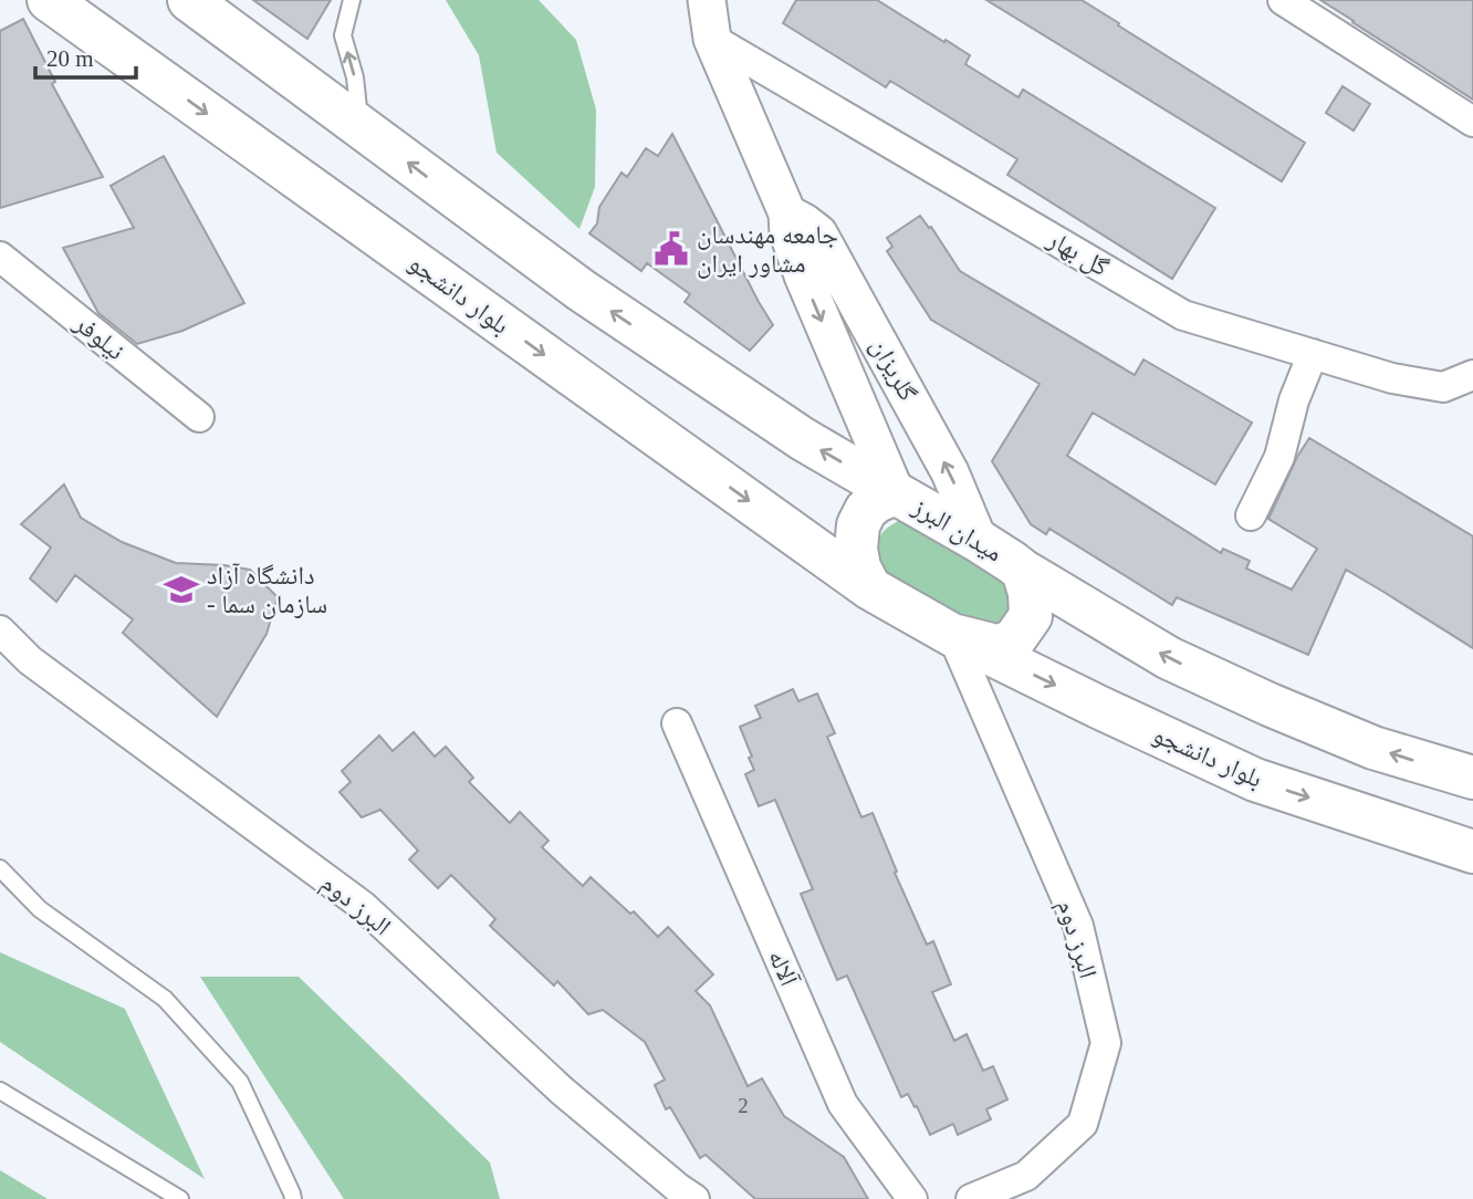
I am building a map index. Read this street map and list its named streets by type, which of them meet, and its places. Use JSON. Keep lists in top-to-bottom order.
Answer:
{
  "streets": {
    "main road": ["بلوار دانشجو", "میدان البرز"],
    "street": [
      "گل بهار",
      "نیلوفر",
      "گلریزان",
      "البرز دوم",
      "آلاله"
    ]
  },
  "crossings": [
    ["گل بهار", "گلریزان"],
    ["بلوار دانشجو", "میدان البرز"],
    ["بلوار دانشجو", "البرز دوم"],
    ["گلریزان", "میدان البرز"],
    ["میدان البرز", "البرز دوم"]
  ],
  "places": {
    "public building": ["جامعه مهندسان مشاور ایران"],
    "school or university": ["دانشگاه آزاد - سازمان سما"]
  },
  "house_numbers": ["2"],
  "scale_bar": "20 m"
}
